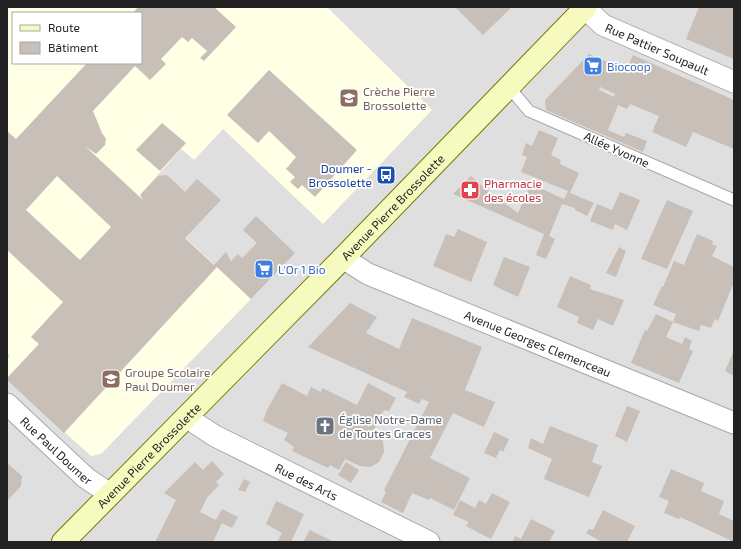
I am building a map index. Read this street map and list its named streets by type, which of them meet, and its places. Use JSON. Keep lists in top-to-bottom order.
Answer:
{
  "streets": {
    "main road": ["Avenue Pierre Brossolette"],
    "street": [
      "Rue Pattier Soupault",
      "Avenue Georges Clemenceau",
      "Rue Paul Doumer",
      "Rue des Arts"
    ],
    "lane": ["Allée Yvonne"]
  },
  "crossings": [
    ["Rue Pattier Soupault", "Avenue Pierre Brossolette"],
    ["Allée Yvonne", "Avenue Pierre Brossolette"],
    ["Avenue Pierre Brossolette", "Avenue Georges Clemenceau"],
    ["Avenue Pierre Brossolette", "Rue Paul Doumer"],
    ["Avenue Pierre Brossolette", "Rue des Arts"]
  ],
  "places": {
    "supermarket": ["Biocoop", "L'Or 1 Bio"],
    "school or university": ["Crèche Pierre Brossolette", "Groupe Scolaire Paul Doumer"],
    "bus stop": ["Doumer - Brossolette"],
    "pharmacy": ["Pharmacie des écoles"],
    "church": ["Église Notre-Dame de Toutes Graces"]
  },
  "legend": ["Route", "Bâtiment"]
}
